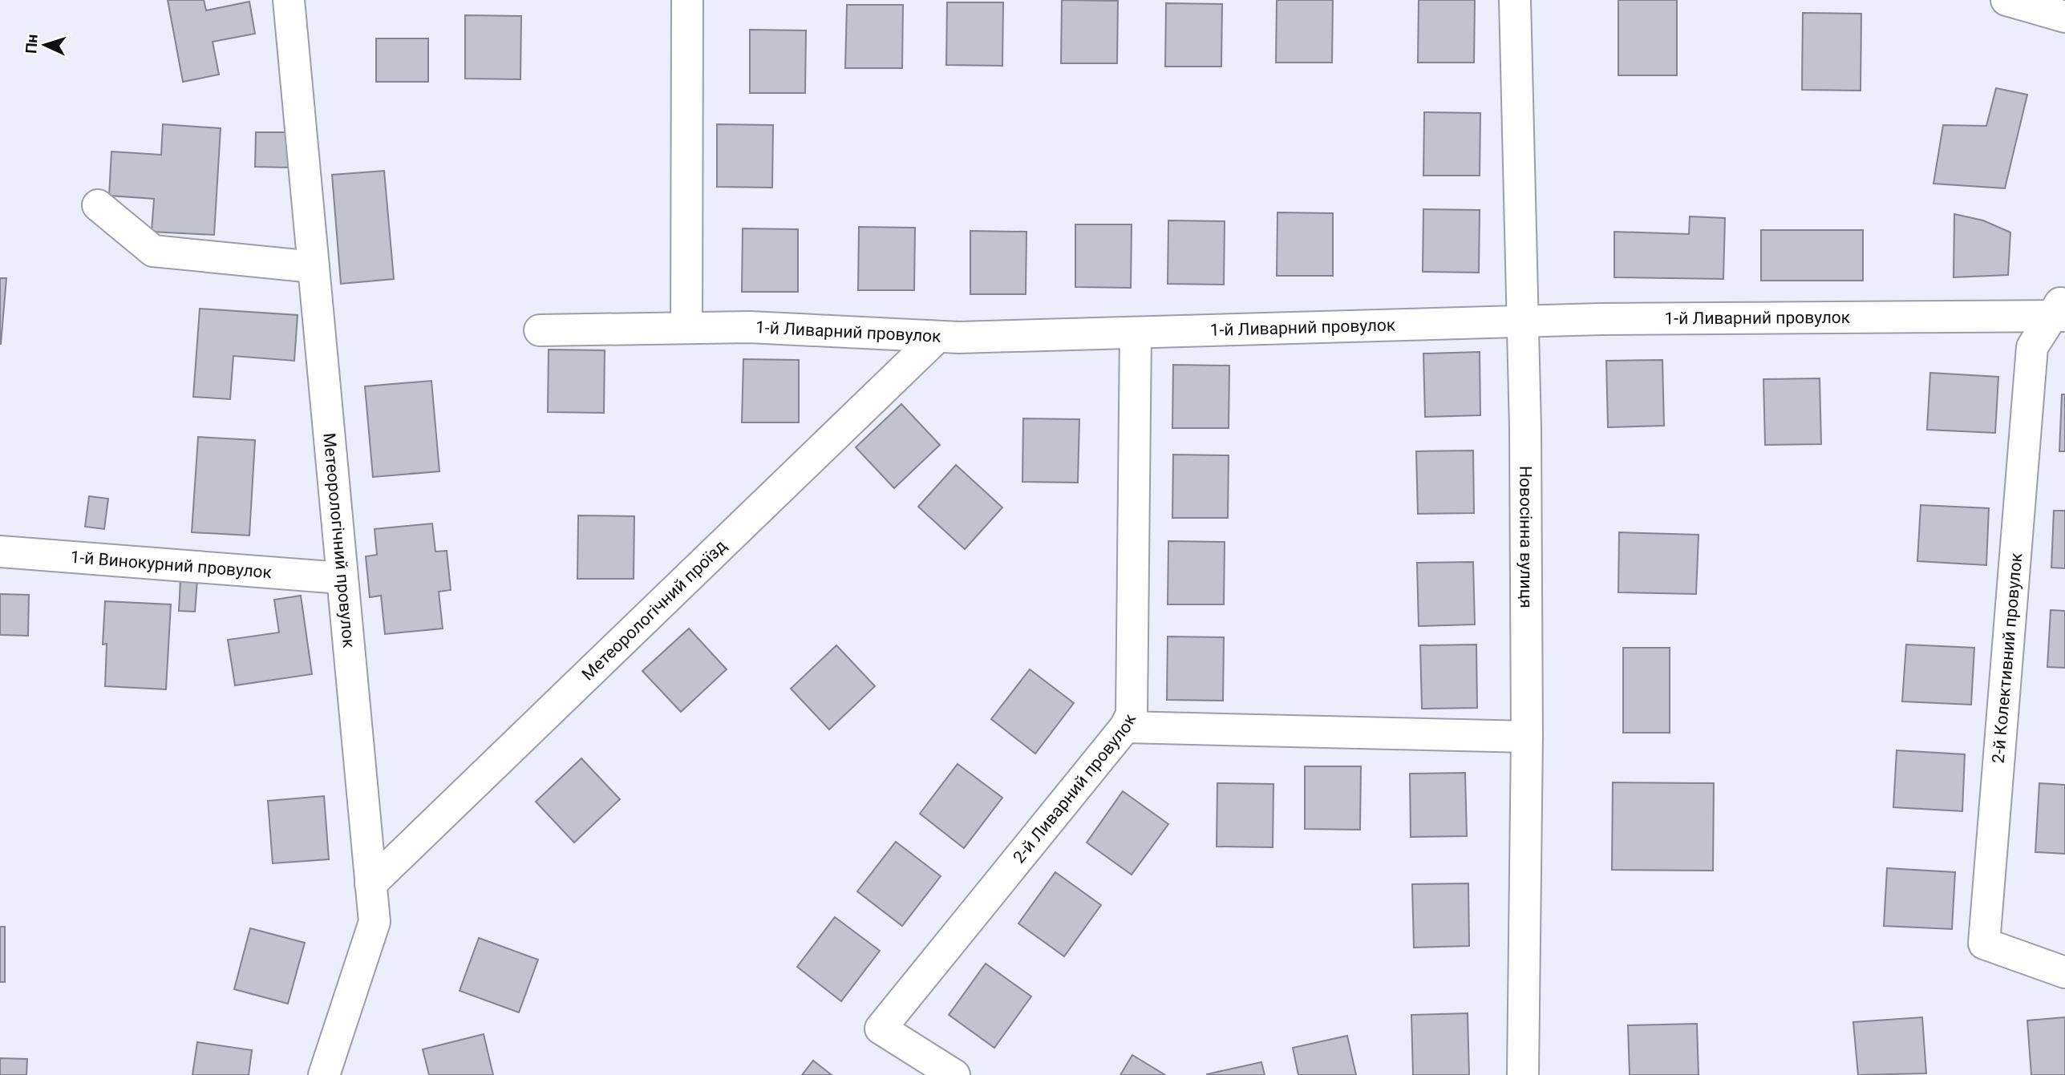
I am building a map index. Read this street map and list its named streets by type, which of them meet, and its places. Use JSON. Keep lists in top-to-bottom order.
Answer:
{
  "streets": {
    "street": [
      "1-й Ливарний провулок",
      "Новосінна вулиця",
      "Метеорологічний провулок",
      "1-й Винокурний провулок",
      "Метеорологічний проїзд",
      "2-й Колективний провулок",
      "2-й Ливарний провулок"
    ]
  },
  "crossings": [
    ["1-й Ливарний провулок", "Новосінна вулиця"],
    ["1-й Ливарний провулок", "Метеорологічний проїзд"],
    ["1-й Ливарний провулок", "2-й Колективний провулок"],
    ["1-й Ливарний провулок", "2-й Ливарний провулок"],
    ["Метеорологічний провулок", "1-й Винокурний провулок"],
    ["Метеорологічний провулок", "Метеорологічний проїзд"]
  ],
  "north": "left"
}
